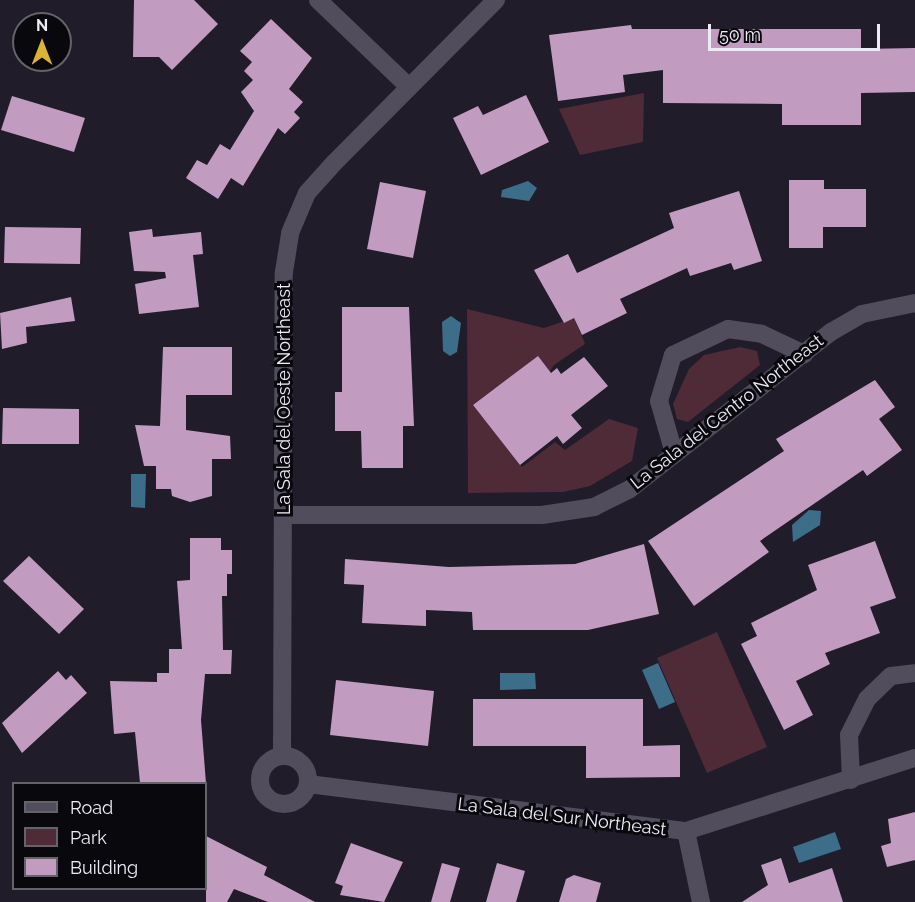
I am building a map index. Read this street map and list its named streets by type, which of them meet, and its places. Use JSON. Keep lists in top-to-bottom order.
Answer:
{
  "streets": {
    "street": ["La Sala del Oeste Northeast", "La Sala del Centro Northeast", "La Sala del Sur Northeast"]
  },
  "crossings": [
    ["La Sala del Oeste Northeast", "La Sala del Centro Northeast"],
    ["La Sala del Oeste Northeast", "La Sala del Sur Northeast"]
  ],
  "legend": ["Road", "Park", "Building"],
  "scale_bar": "50 m",
  "north": "top"
}
